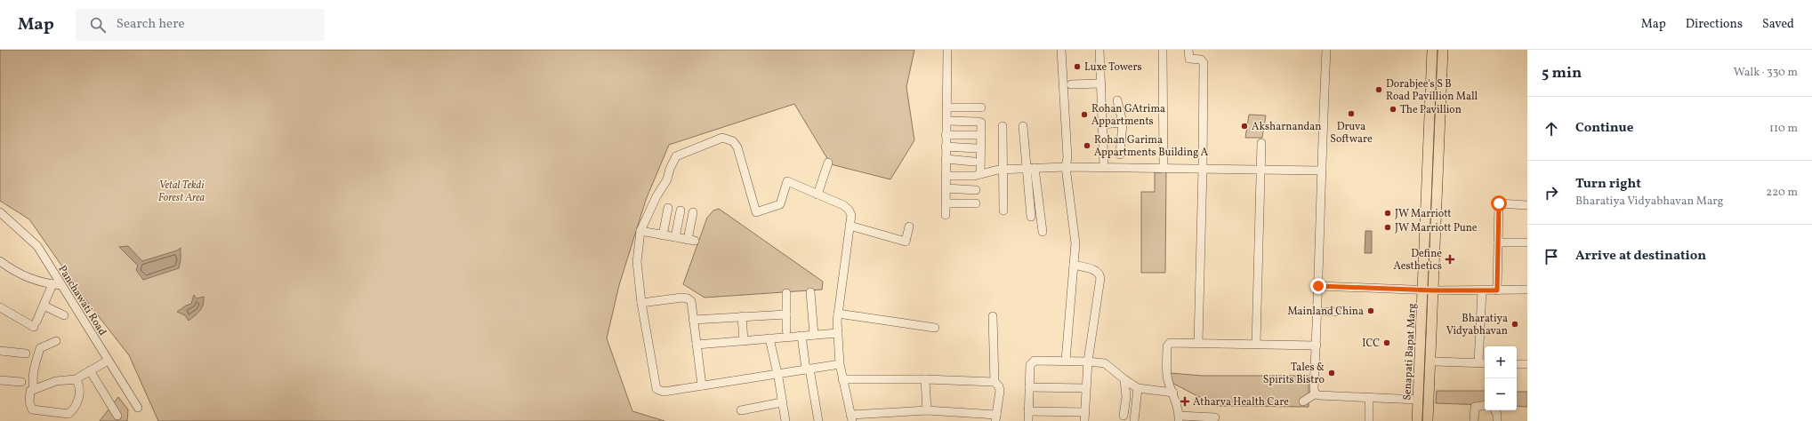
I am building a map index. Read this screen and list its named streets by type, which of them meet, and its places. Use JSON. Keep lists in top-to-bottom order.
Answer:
{
  "streets": {
    "main road": ["Senapati Bapat Marg"],
    "street": ["Panchawati Road"]
  },
  "parks": ["Vetal Tekdi Forest Area"],
  "places": {
    "other": [
      "Luxe Towers",
      "Dorabjee's S B Road Pavillion Mall",
      "The Pavillion",
      "Druva Software",
      "Rohan GAtrima Appartments",
      "Aksharnandan",
      "Rohan Garima Appartments Building A",
      "JW Marriott",
      "JW Marriott Pune",
      "Mainland China",
      "Bharatiya Vidyabhavan",
      "ICC",
      "Tales & Spirits Bistro"
    ],
    "health": ["Define Aesthetics", "Atharva Health Care"]
  },
  "page": {
    "header": "Map",
    "search": "Search here",
    "nav": ["Map", "Directions", "Saved"],
    "heading": ["5 min", "Walk · 330 m"],
    "list": [
      ["Continue", "110 m"],
      ["Turn right", "Bharatiya Vidyabhavan Marg", "220 m"],
      "Arrive at destination"
    ],
    "map_buttons": ["+", "−"]
  }
}
